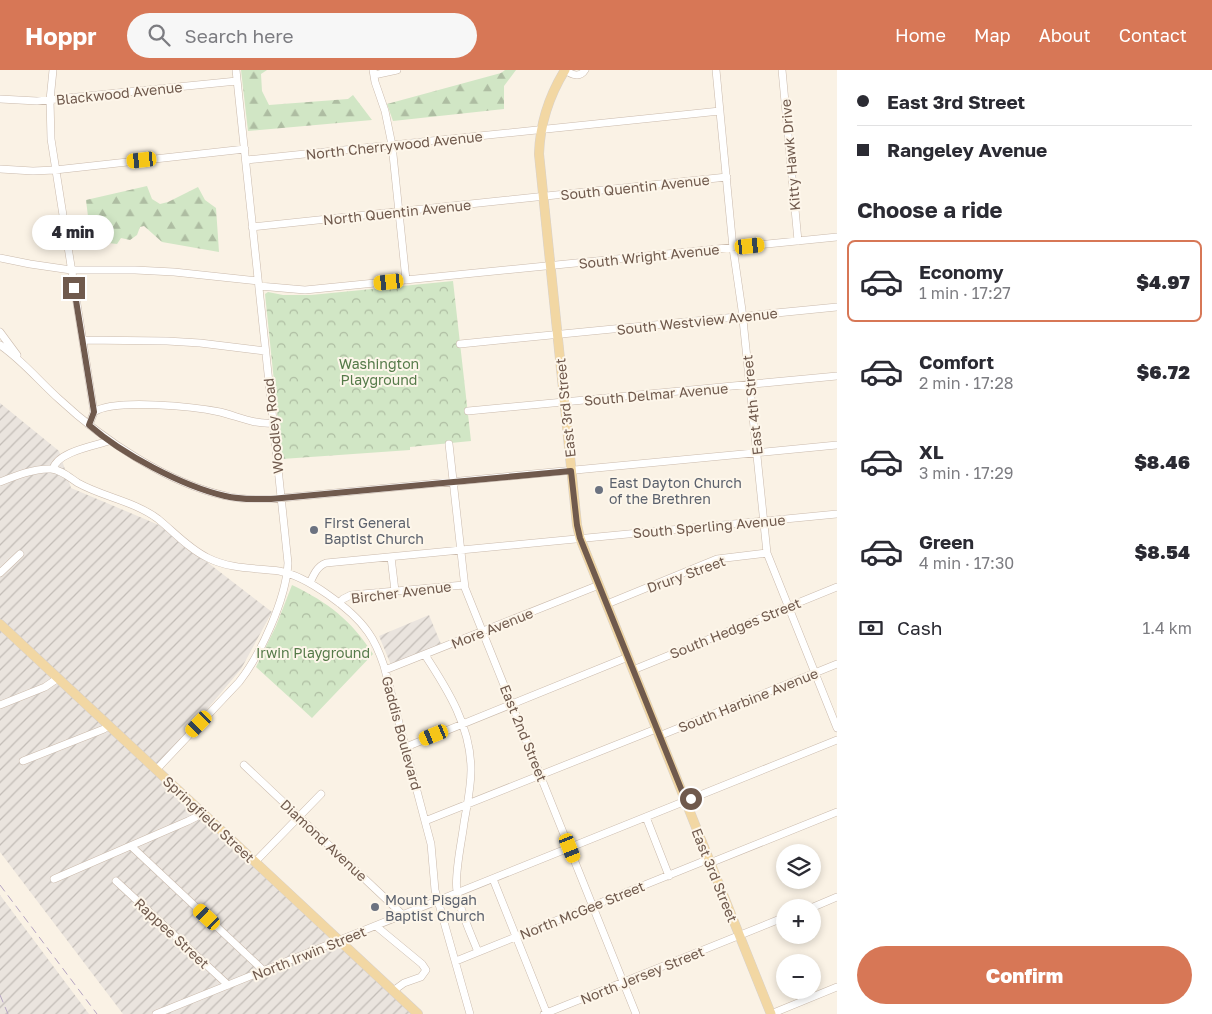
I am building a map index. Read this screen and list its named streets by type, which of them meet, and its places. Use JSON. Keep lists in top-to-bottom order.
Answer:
{
  "streets": {
    "main road": ["East 3rd Street", "Springfield Street"],
    "street": [
      "Blackwood Avenue",
      "North Cherrywood Avenue",
      "Kitty Hawk Drive",
      "South Quentin Avenue",
      "North Quentin Avenue",
      "South Wright Avenue",
      "South Westview Avenue",
      "South Delmar Avenue",
      "East 4th Street",
      "Woodley Road",
      "South Sperling Avenue",
      "Drury Street",
      "Bircher Avenue",
      "More Avenue",
      "South Hedges Street",
      "South Harbine Avenue",
      "Gaddis Boulevard",
      "East 2nd Street",
      "Diamond Avenue",
      "North McGee Street",
      "Rappee Street",
      "North Irwin Street",
      "North Jersey Street"
    ]
  },
  "crossings": [
    ["Blackwood Avenue", "Woodley Road"],
    ["North Cherrywood Avenue", "East 4th Street"],
    ["North Cherrywood Avenue", "East 3rd Street"],
    ["North Cherrywood Avenue", "Woodley Road"],
    ["Kitty Hawk Drive", "South Wright Avenue"],
    ["South Quentin Avenue", "North Quentin Avenue"],
    ["South Quentin Avenue", "East 4th Street"],
    ["South Quentin Avenue", "East 3rd Street"],
    ["North Quentin Avenue", "East 3rd Street"],
    ["North Quentin Avenue", "Woodley Road"],
    ["South Wright Avenue", "East 4th Street"],
    ["South Wright Avenue", "East 3rd Street"],
    ["South Wright Avenue", "Woodley Road"],
    ["South Westview Avenue", "East 4th Street"],
    ["South Westview Avenue", "East 3rd Street"],
    ["South Delmar Avenue", "East 4th Street"],
    ["South Delmar Avenue", "East 3rd Street"],
    ["East 4th Street", "South Sperling Avenue"],
    ["East 4th Street", "Drury Street"],
    ["East 4th Street", "South Hedges Street"],
    ["East 4th Street", "South Harbine Avenue"],
    ["East 3rd Street", "South Sperling Avenue"],
    ["East 3rd Street", "Drury Street"],
    ["East 3rd Street", "More Avenue"],
    ["East 3rd Street", "South Hedges Street"],
    ["East 3rd Street", "South Harbine Avenue"],
    ["East 3rd Street", "North McGee Street"],
    ["East 3rd Street", "North Irwin Street"],
    ["East 3rd Street", "North Jersey Street"],
    ["Woodley Road", "Gaddis Boulevard"],
    ["Woodley Road", "Springfield Street"],
    ["South Sperling Avenue", "Gaddis Boulevard"],
    ["South Sperling Avenue", "East 2nd Street"],
    ["Bircher Avenue", "Gaddis Boulevard"],
    ["Bircher Avenue", "East 2nd Street"],
    ["More Avenue", "Gaddis Boulevard"],
    ["More Avenue", "East 2nd Street"],
    ["South Harbine Avenue", "Gaddis Boulevard"],
    ["South Harbine Avenue", "East 2nd Street"],
    ["Gaddis Boulevard", "North McGee Street"],
    ["Gaddis Boulevard", "North Irwin Street"],
    ["East 2nd Street", "North McGee Street"],
    ["East 2nd Street", "North Irwin Street"],
    ["East 2nd Street", "North Jersey Street"],
    ["Springfield Street", "North Irwin Street"],
    ["Diamond Avenue", "North Irwin Street"],
    ["Rappee Street", "North Irwin Street"]
  ],
  "parks": ["Washington Playground", "Irwin Playground"],
  "places": ["East Dayton Church of the Brethren", "First General Baptist Church", "Mount Pisgah Baptist Church"],
  "page": {
    "header": "Hoppr",
    "search": "Search here",
    "nav": [
      "Home",
      "Map",
      "About",
      "Contact"
    ],
    "banner": ["East 3rd Street", "Rangeley Avenue"],
    "heading": "Choose a ride",
    "bubble": "4 min",
    "list": [
      {
        "name": "Economy",
        "note": "1 min · 17:27",
        "value": "$4.97"
      },
      {
        "name": "Comfort",
        "note": "2 min · 17:28",
        "value": "$6.72"
      },
      {
        "name": "XL",
        "note": "3 min · 17:29",
        "value": "$8.46"
      },
      {
        "name": "Green",
        "note": "4 min · 17:30",
        "value": "$8.54"
      }
    ],
    "pay": ["Cash", "1.4 km"],
    "map_buttons": ["+", "−"],
    "buttons": "Confirm"
  }
}
